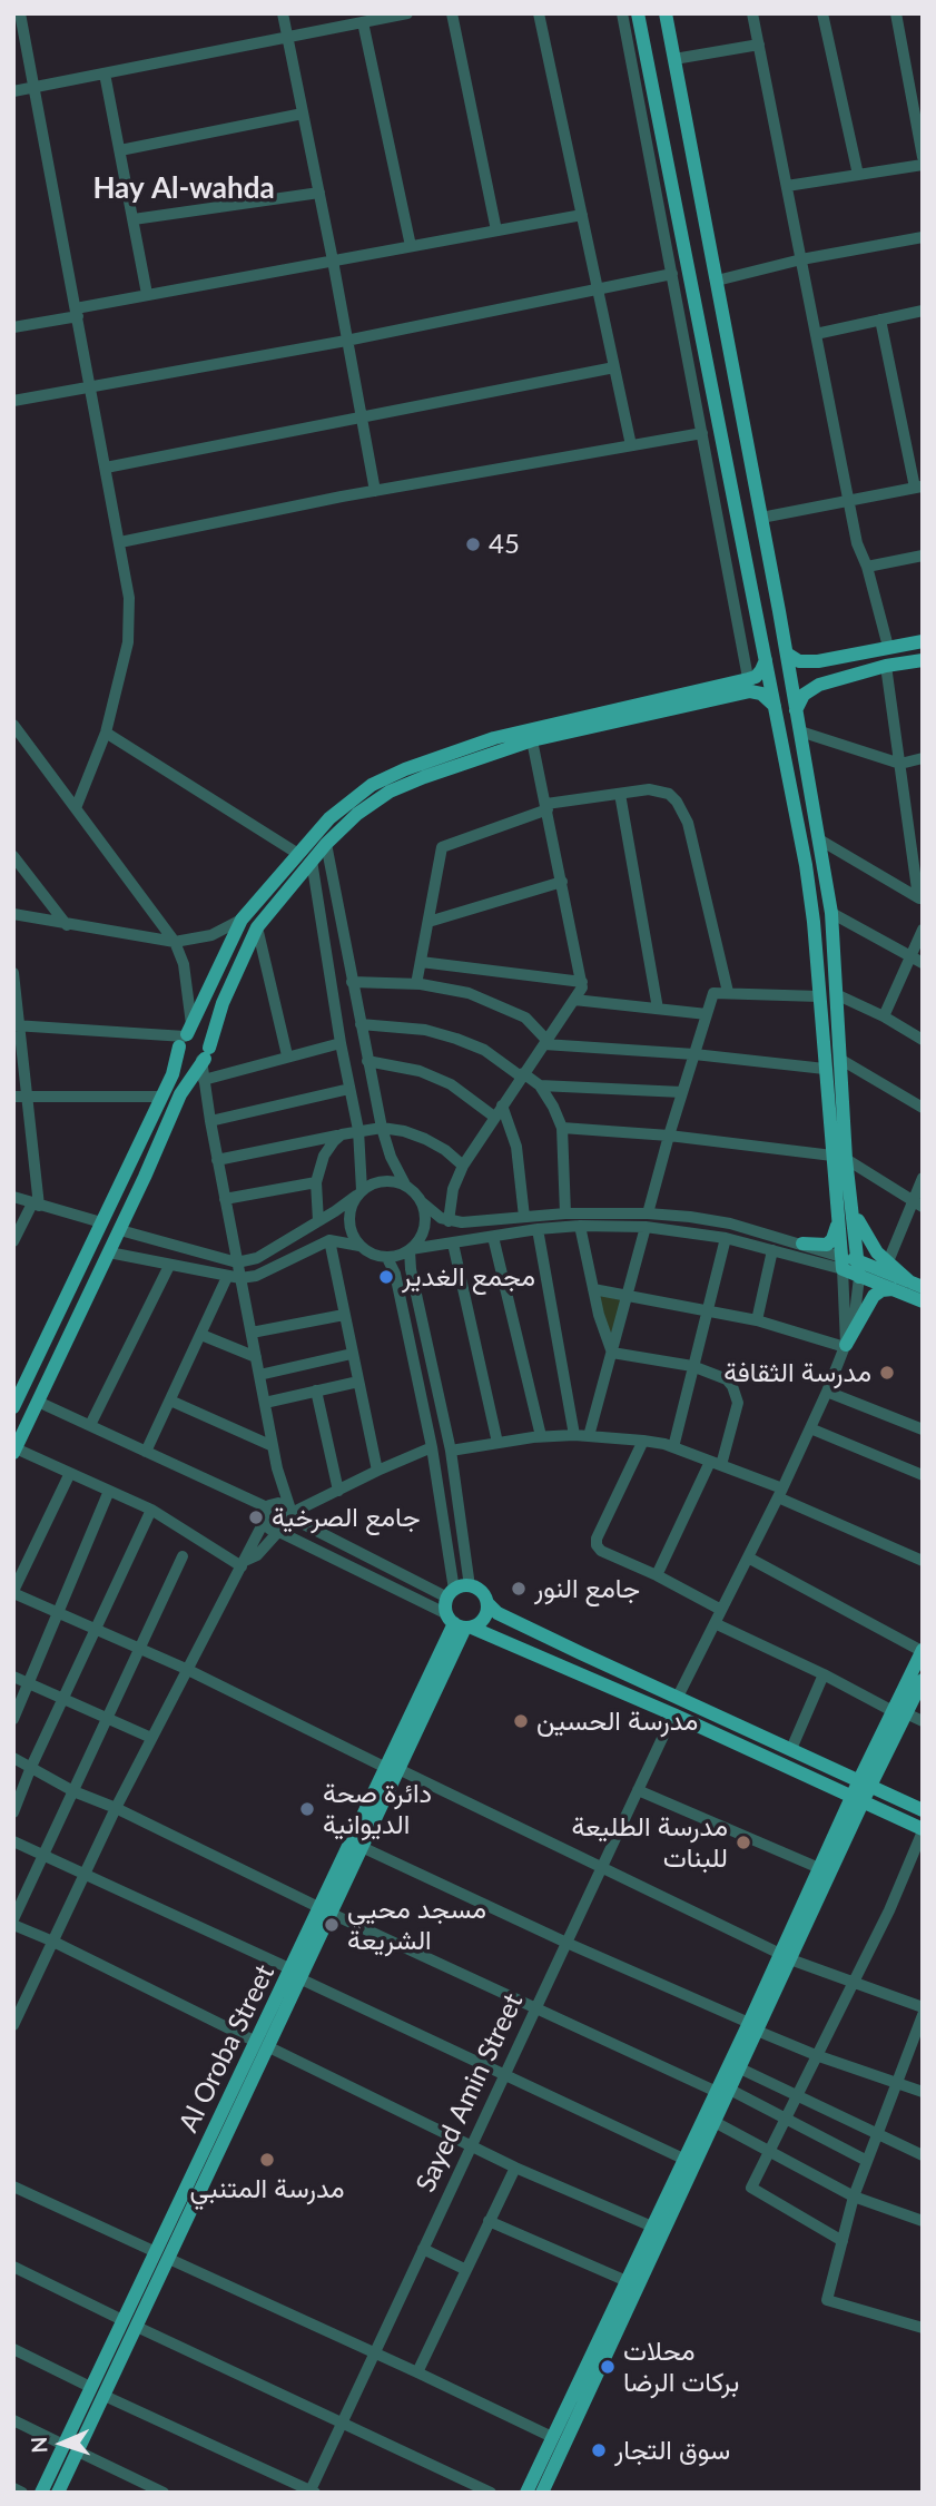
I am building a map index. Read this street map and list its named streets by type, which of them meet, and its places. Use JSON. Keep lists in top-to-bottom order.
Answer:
{
  "streets": {
    "main road": ["Al Oroba Street"],
    "street": ["Sayed Amin Street"]
  },
  "districts": ["Hay Al-wahda"],
  "places": [
    "45",
    "مجمع الغدير",
    "مدرسة الثقافة",
    "جامع الصرخية",
    "جامع النور",
    "مدرسة الحسين",
    "دائرة صحة الديوانية",
    "مدرسة الطليعة للبنات",
    "مسجد محيي الشريعة",
    "مدرسة المتنبي",
    "محلات بركات الرضا",
    "سوق التجار"
  ],
  "north": "left"
}
